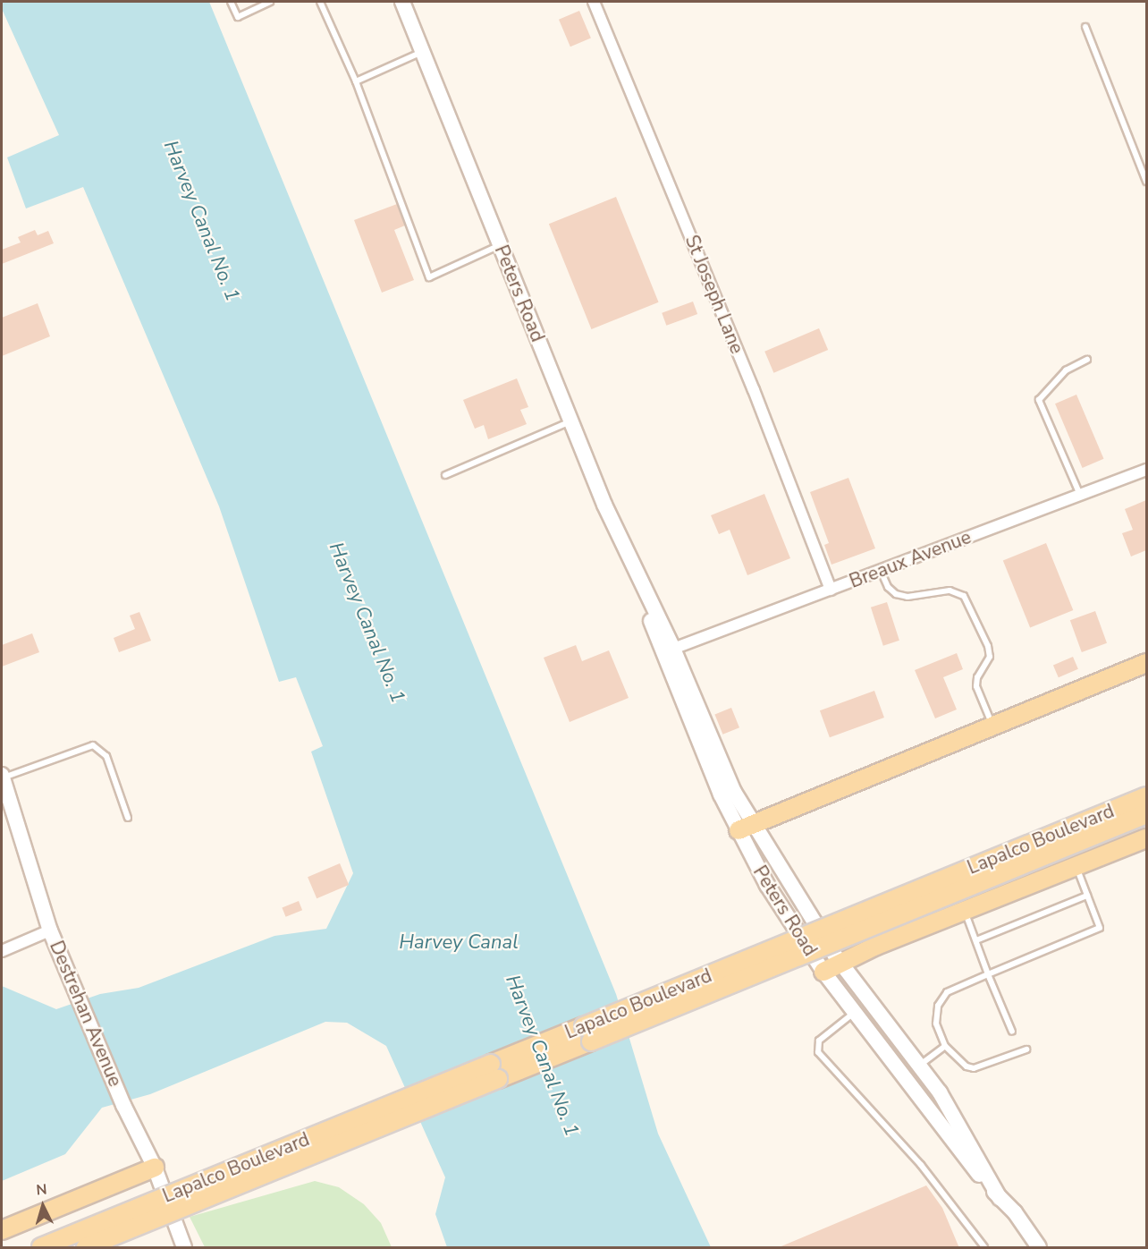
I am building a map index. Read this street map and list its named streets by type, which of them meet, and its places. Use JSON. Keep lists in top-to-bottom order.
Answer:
{
  "streets": {
    "main road": ["Peters Road", "Lapalco Boulevard", "Destrehan Avenue"],
    "street": ["St Joseph Lane", "Breaux Avenue"]
  },
  "crossings": [
    ["Peters Road", "Breaux Avenue"],
    ["St Joseph Lane", "Breaux Avenue"]
  ],
  "water": ["Harvey Canal No. 1", "Harvey Canal"],
  "north": "top"
}
